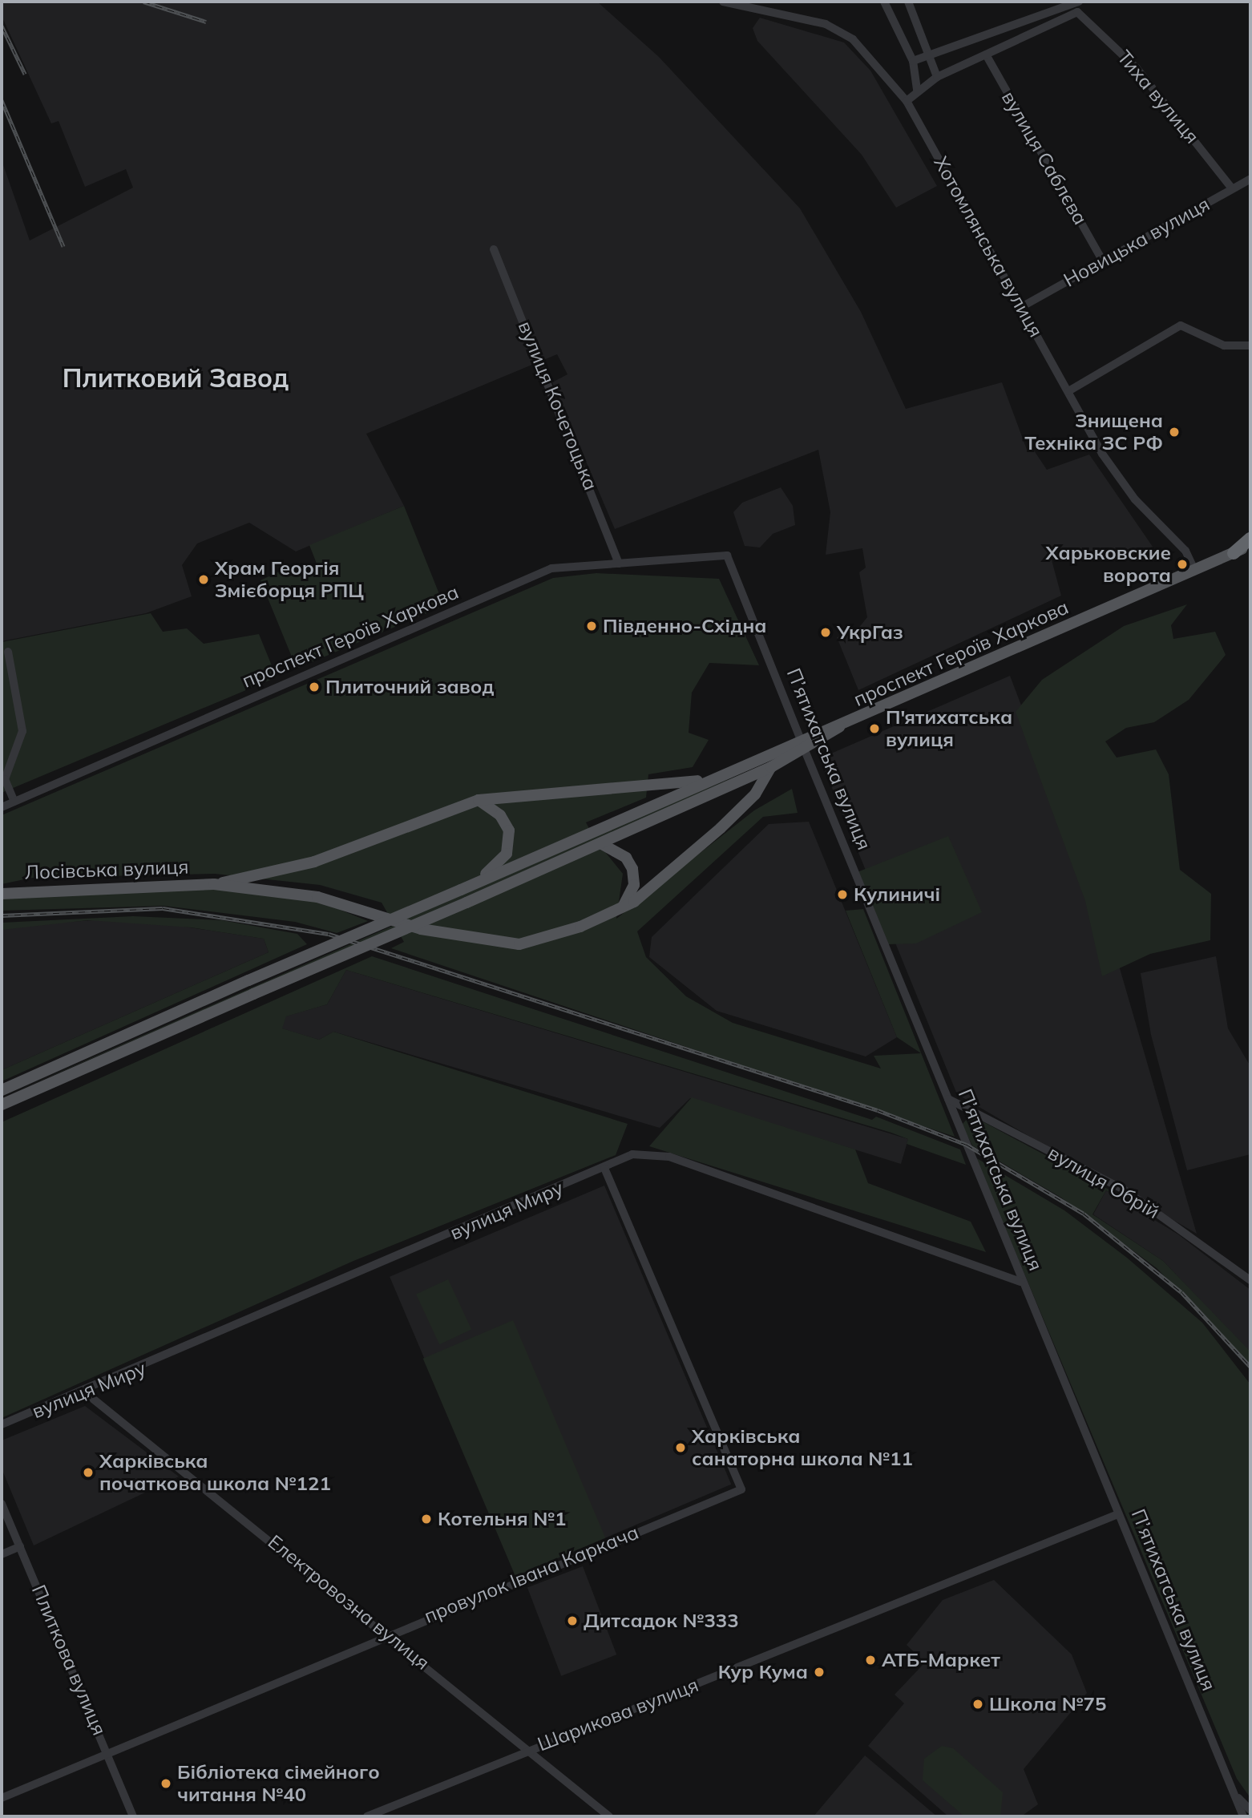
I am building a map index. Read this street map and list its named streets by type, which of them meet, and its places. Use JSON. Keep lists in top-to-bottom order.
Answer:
{
  "streets": {
    "main road": ["проспект Героїв Харкова", "П’ятихатська вулиця", "Лосівська вулиця"],
    "street": [
      "Тиха вулиця",
      "вулиця Саблєва",
      "Новицька вулиця",
      "Хотомлянська вулиця",
      "вулиця Кочетоцька",
      "вулиця Обрій",
      "вулиця Миру",
      "провулок Івана Каркача",
      "Електровозна вулиця",
      "Плиткова вулиця",
      "Шарикова вулиця"
    ]
  },
  "crossings": [
    ["Тиха вулиця", "вулиця Саблєва"],
    ["Тиха вулиця", "Новицька вулиця"],
    ["вулиця Саблєва", "Новицька вулиця"],
    ["Новицька вулиця", "Хотомлянська вулиця"],
    ["Хотомлянська вулиця", "проспект Героїв Харкова"],
    ["вулиця Кочетоцька", "проспект Героїв Харкова"],
    ["проспект Героїв Харкова", "П’ятихатська вулиця"],
    ["П’ятихатська вулиця", "вулиця Обрій"],
    ["П’ятихатська вулиця", "вулиця Миру"],
    ["П’ятихатська вулиця", "Шарикова вулиця"],
    ["вулиця Миру", "провулок Івана Каркача"],
    ["вулиця Миру", "Електровозна вулиця"],
    ["провулок Івана Каркача", "Електровозна вулиця"],
    ["провулок Івана Каркача", "Плиткова вулиця"],
    ["Електровозна вулиця", "Шарикова вулиця"]
  ],
  "districts": ["Плитковий Завод"],
  "places": [
    "Знищена Техніка ЗС РФ",
    "Харьковские ворота",
    "Храм Георгія Змієборця РПЦ",
    "Південно-Східна",
    "УкрГаз",
    "Плиточний завод",
    "П'ятихатська вулиця",
    "Кулиничі",
    "Харківська санаторна школа №11",
    "Харківська початкова школа №121",
    "Котельня №1",
    "Дитсадок №333",
    "АТБ-Маркет",
    "Кур Кума",
    "Школа №75",
    "Бібліотека сімейного читання №40"
  ]
}
